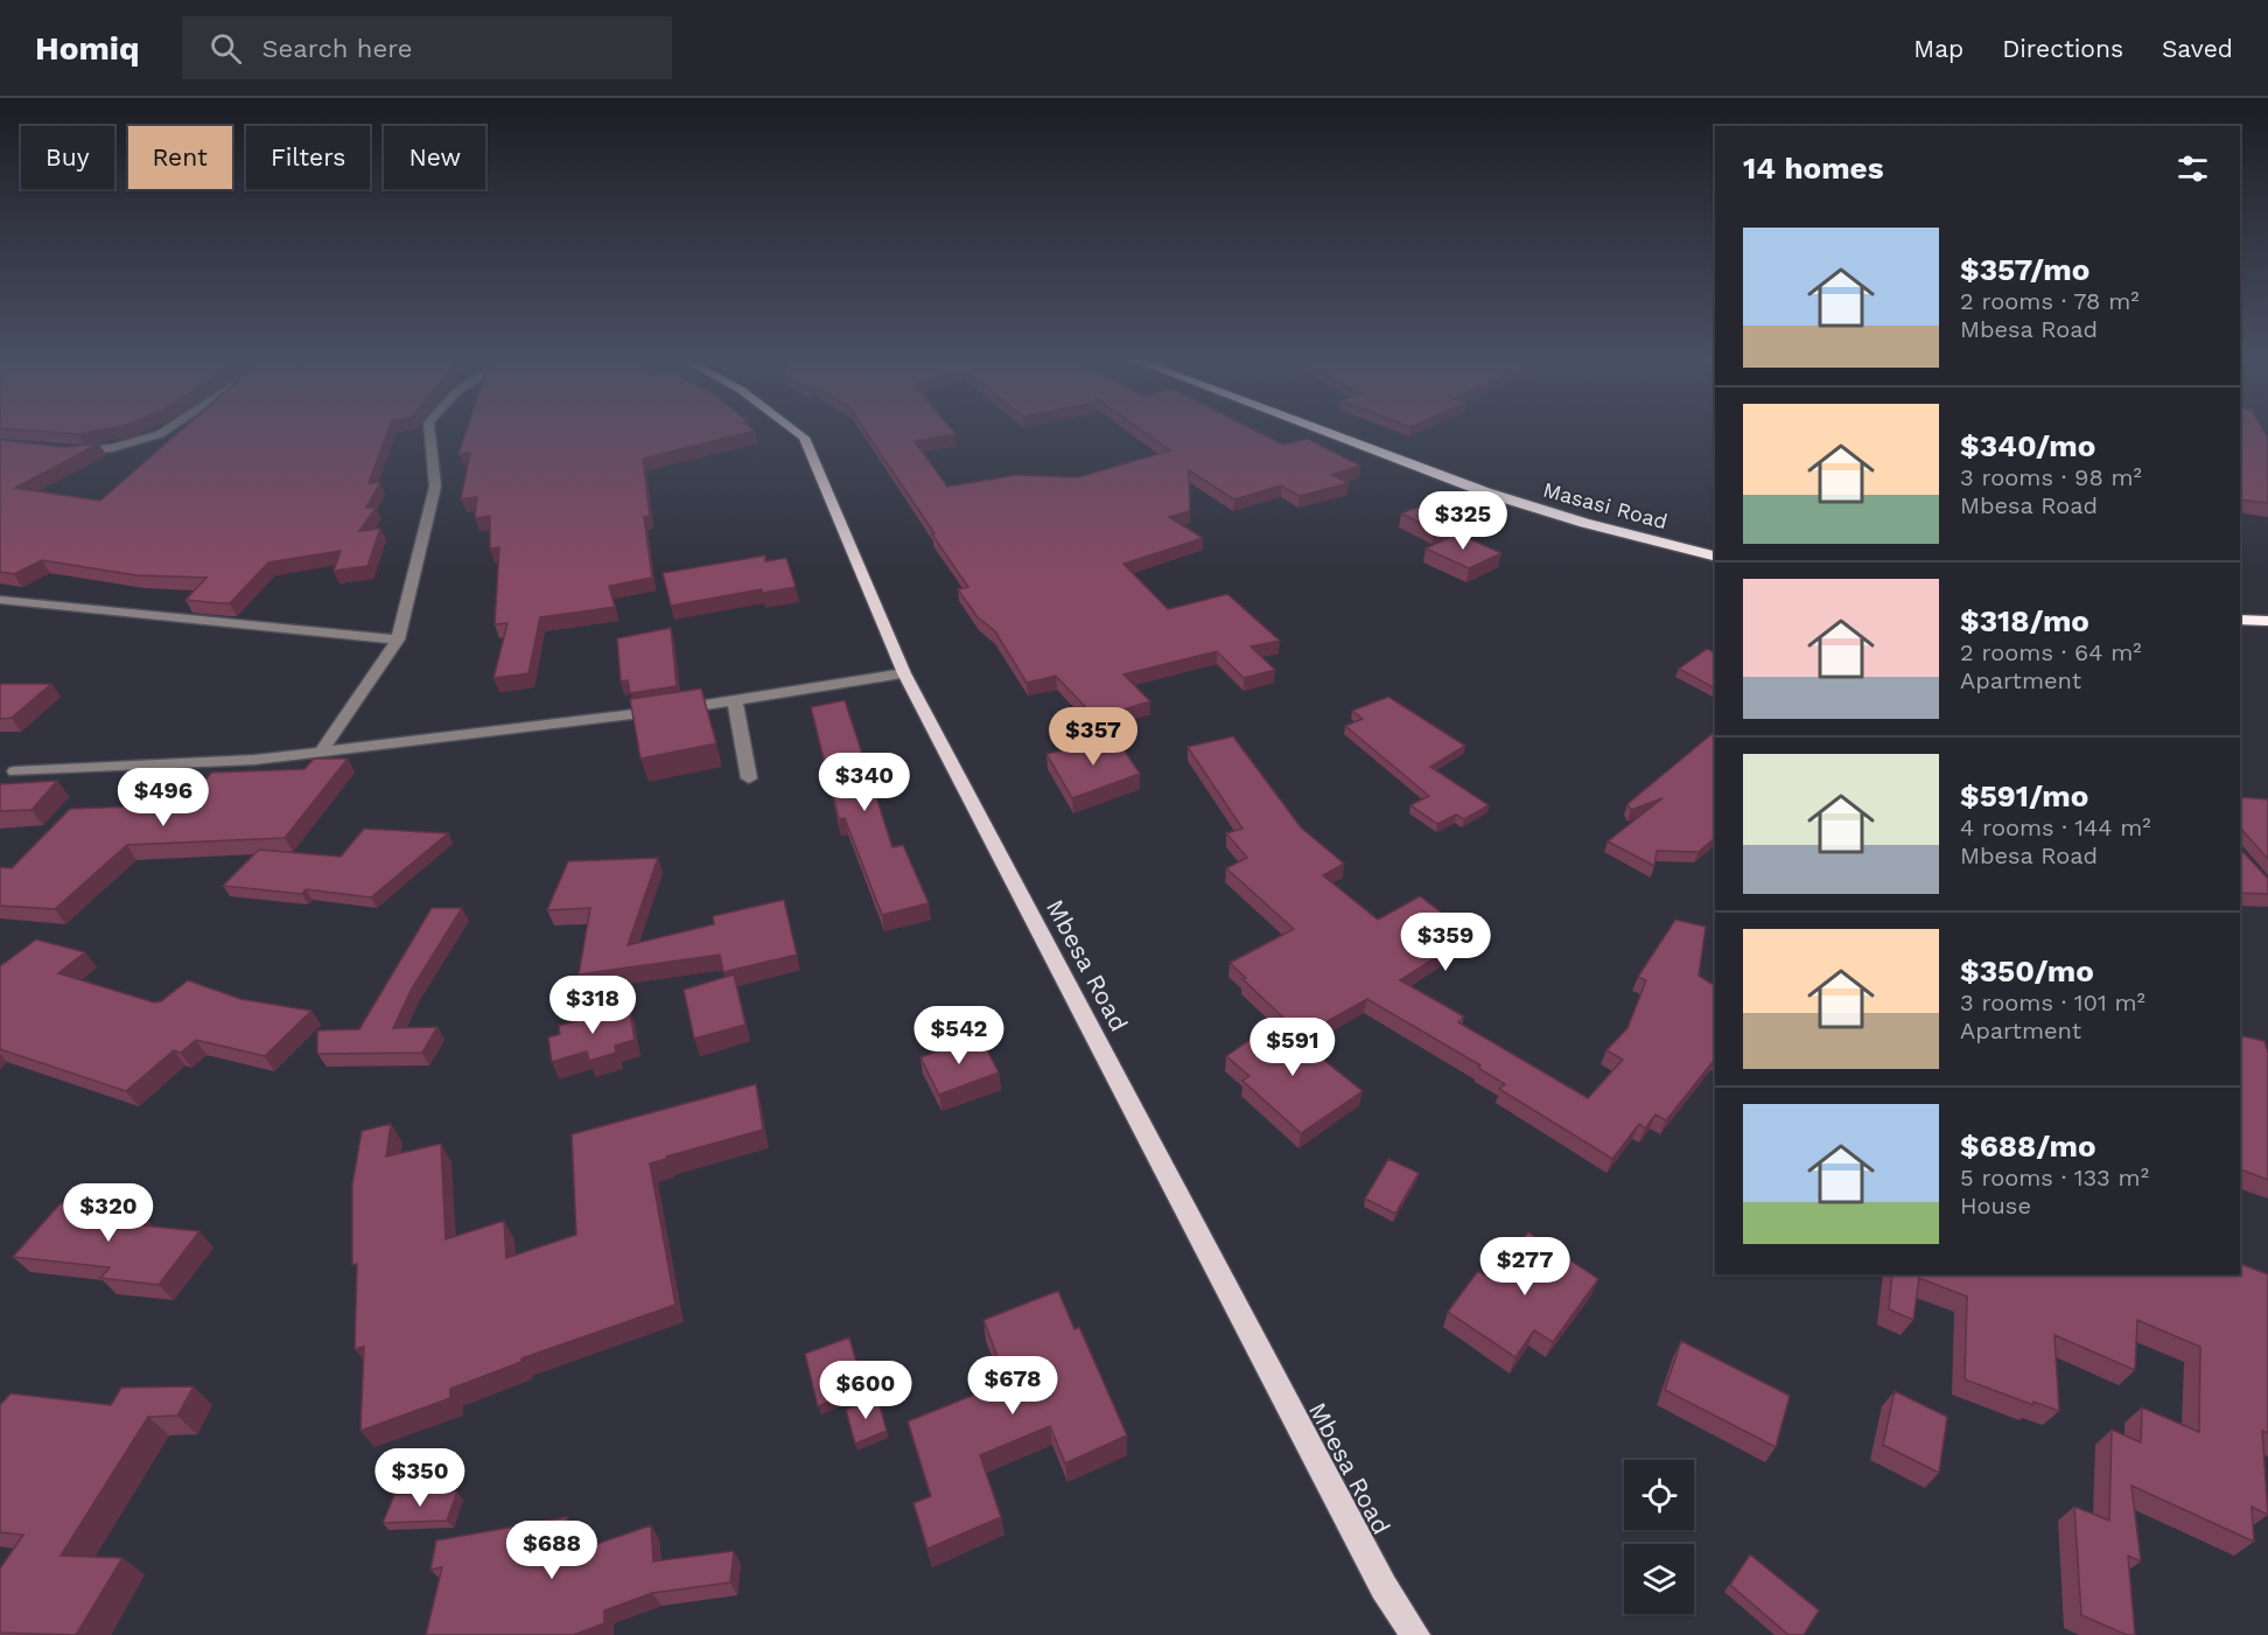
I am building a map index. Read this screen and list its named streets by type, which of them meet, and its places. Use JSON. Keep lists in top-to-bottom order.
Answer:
{
  "streets": {
    "highway": ["Masasi Road"],
    "main road": ["Mbesa Road"]
  },
  "page": {
    "header": "Homiq",
    "search": "Search here",
    "nav": ["Map", "Directions", "Saved"],
    "chip": [
      "Buy",
      "Rent",
      "Filters",
      "New"
    ],
    "heading": "14 homes",
    "list": [
      {
        "name": "$357/mo",
        "note": "2 rooms · 78 m² · Mbesa Road"
      },
      {
        "name": "$340/mo",
        "note": "3 rooms · 98 m² · Mbesa Road"
      },
      {
        "name": "$318/mo",
        "note": "2 rooms · 64 m² · Apartment"
      },
      {
        "name": "$591/mo",
        "note": "4 rooms · 144 m² · Mbesa Road"
      },
      {
        "name": "$350/mo",
        "note": "3 rooms · 101 m² · Apartment"
      },
      {
        "name": "$688/mo",
        "note": "5 rooms · 133 m² · House"
      }
    ],
    "price": [
      "$325",
      "$357",
      "$340",
      "$496",
      "$359",
      "$318",
      "$542",
      "$591",
      "$320",
      "$277",
      "$678",
      "$600",
      "$350",
      "$688"
    ]
  }
}
